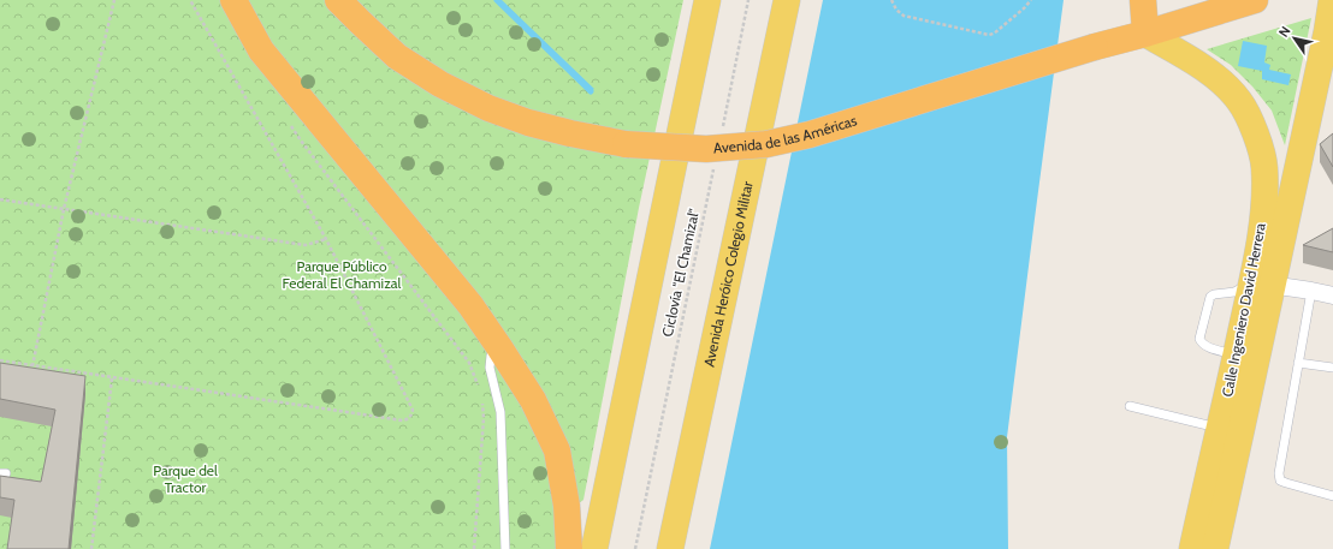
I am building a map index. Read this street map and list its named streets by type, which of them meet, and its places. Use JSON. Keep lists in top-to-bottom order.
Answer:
{
  "streets": {
    "highway": ["Avenida de las Américas"],
    "main road": ["Avenida Heróico Colegio Militar", "Calle Ingeniero David Herrera"],
    "path": ["Ciclovía \"El Chamizal\""]
  },
  "crossings": [
    ["Avenida de las Américas", "Calle Ingeniero David Herrera"]
  ],
  "parks": ["Parque Público Federal El Chamizal", "Parque del Tractor"],
  "north": "top left"
}
